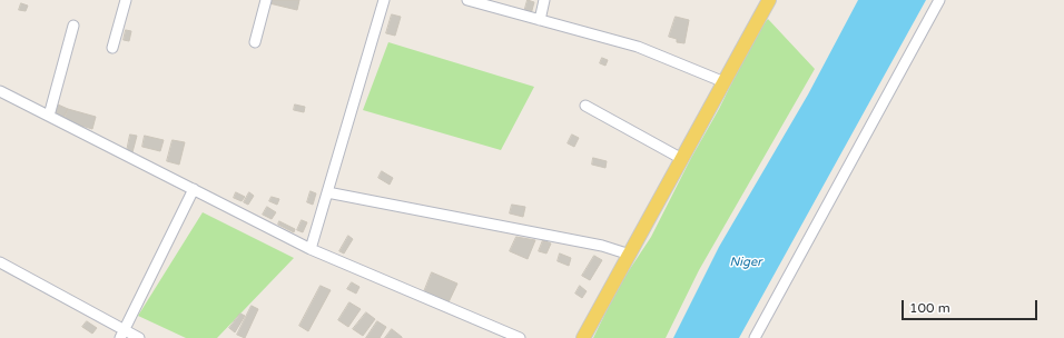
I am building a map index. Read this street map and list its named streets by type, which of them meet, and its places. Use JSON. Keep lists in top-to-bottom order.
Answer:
{
  "water": ["Niger"],
  "scale_bar": "100 m"
}
